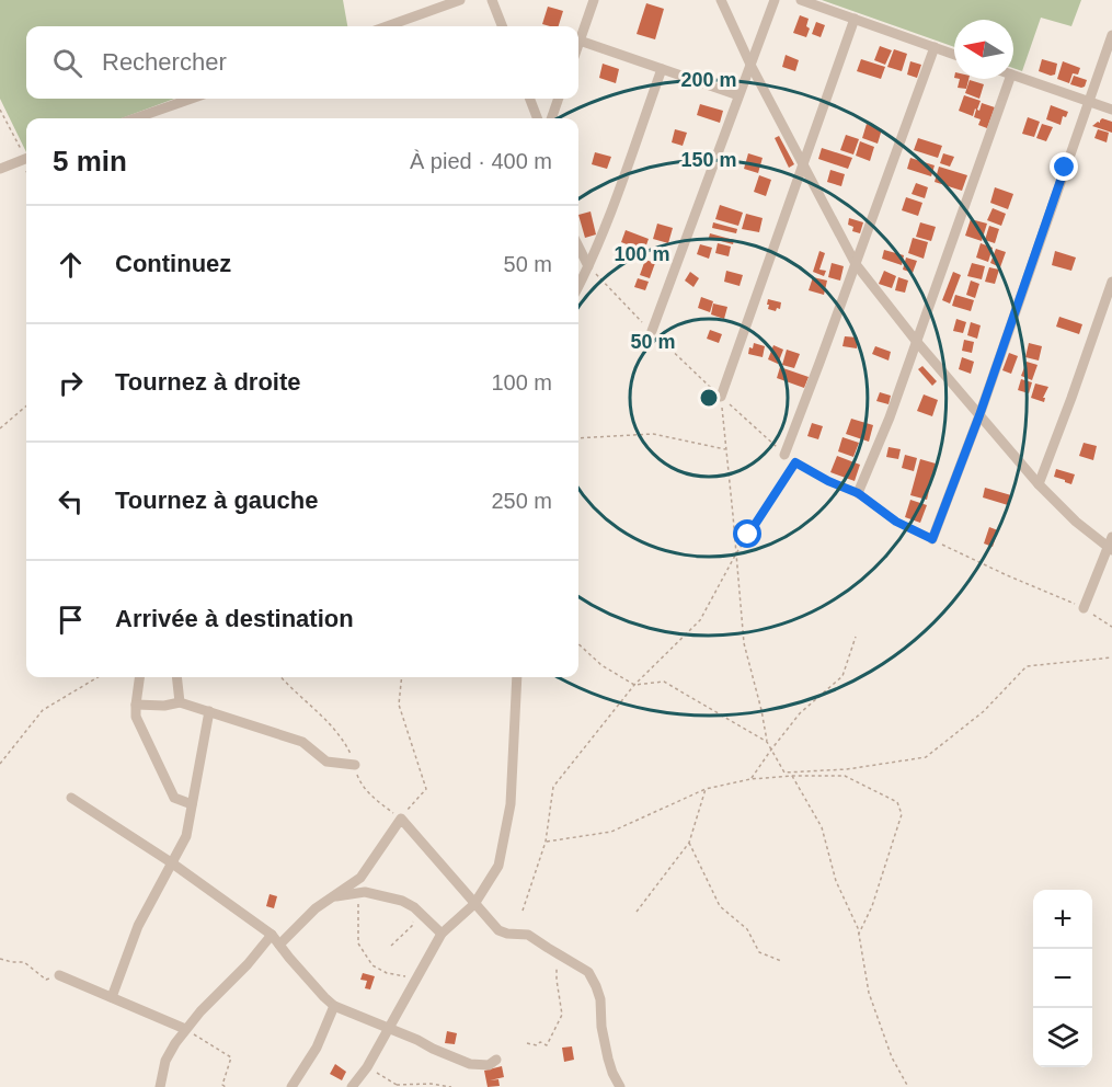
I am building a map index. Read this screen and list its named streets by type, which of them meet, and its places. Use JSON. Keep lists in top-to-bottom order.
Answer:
{
  "north": "left",
  "page": {
    "search": "Rechercher",
    "heading": ["5 min", "À pied · 400 m"],
    "list": [
      ["Continuez", "50 m"],
      ["Tournez à droite", "100 m"],
      ["Tournez à gauche", "250 m"],
      "Arrivée à destination"
    ],
    "map_buttons": ["+", "−"]
  },
  "rings": [
    "200 m",
    "150 m",
    "100 m",
    "50 m"
  ]
}
